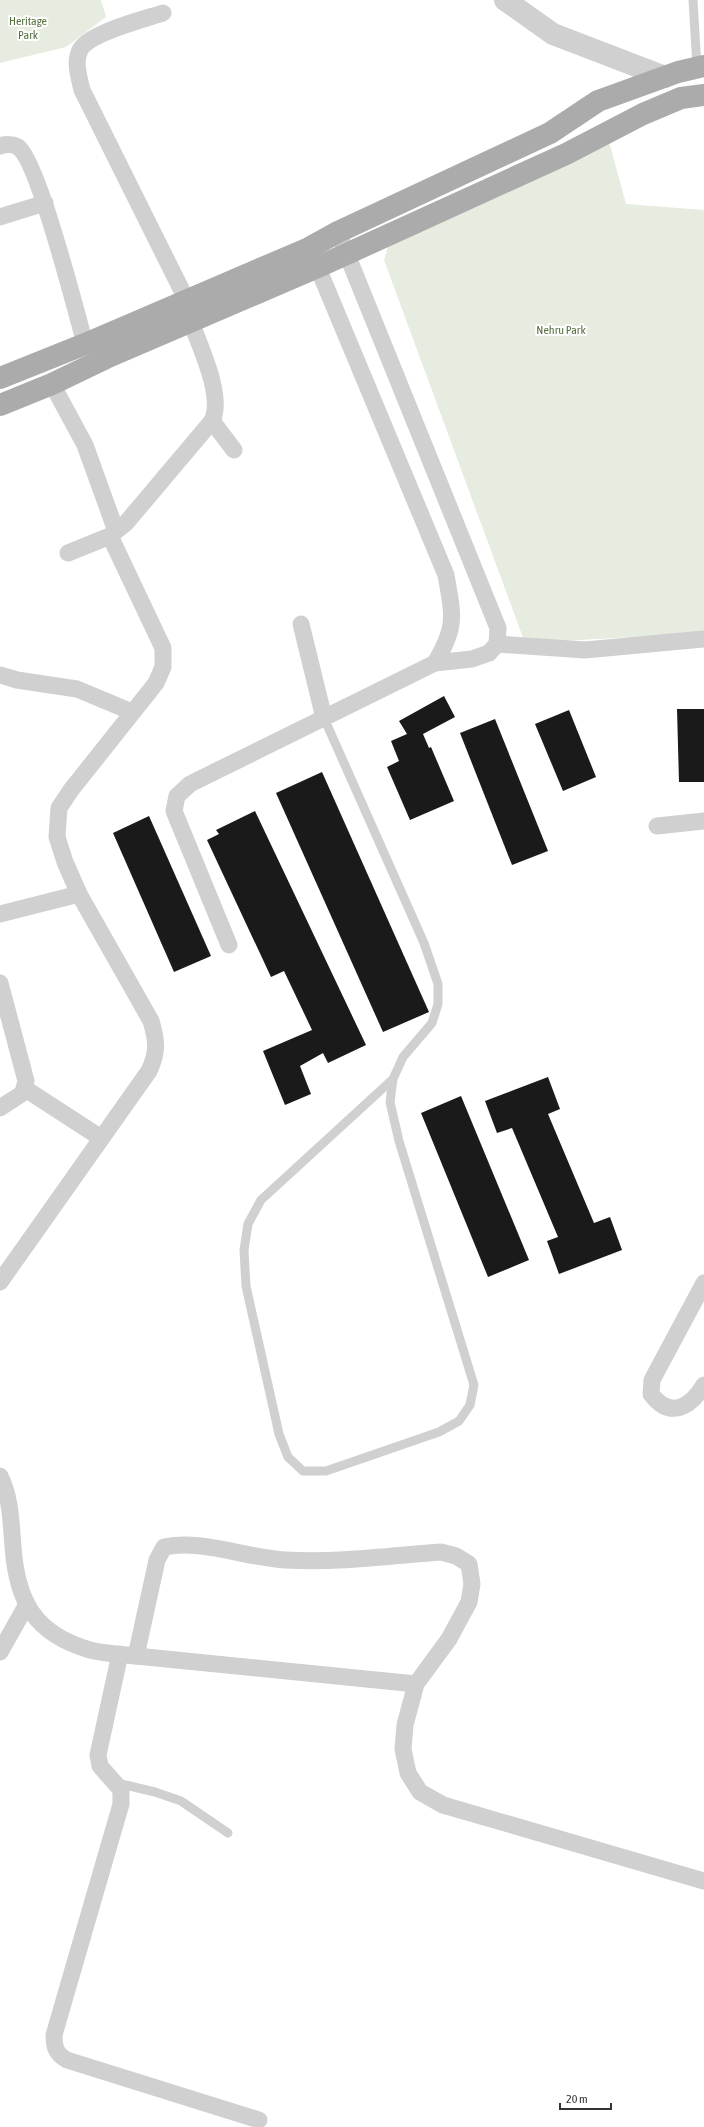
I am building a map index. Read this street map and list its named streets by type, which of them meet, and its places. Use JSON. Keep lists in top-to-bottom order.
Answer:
{
  "parks": ["Heritage Park", "Nehru Park"],
  "scale_bar": "20 m"
}
